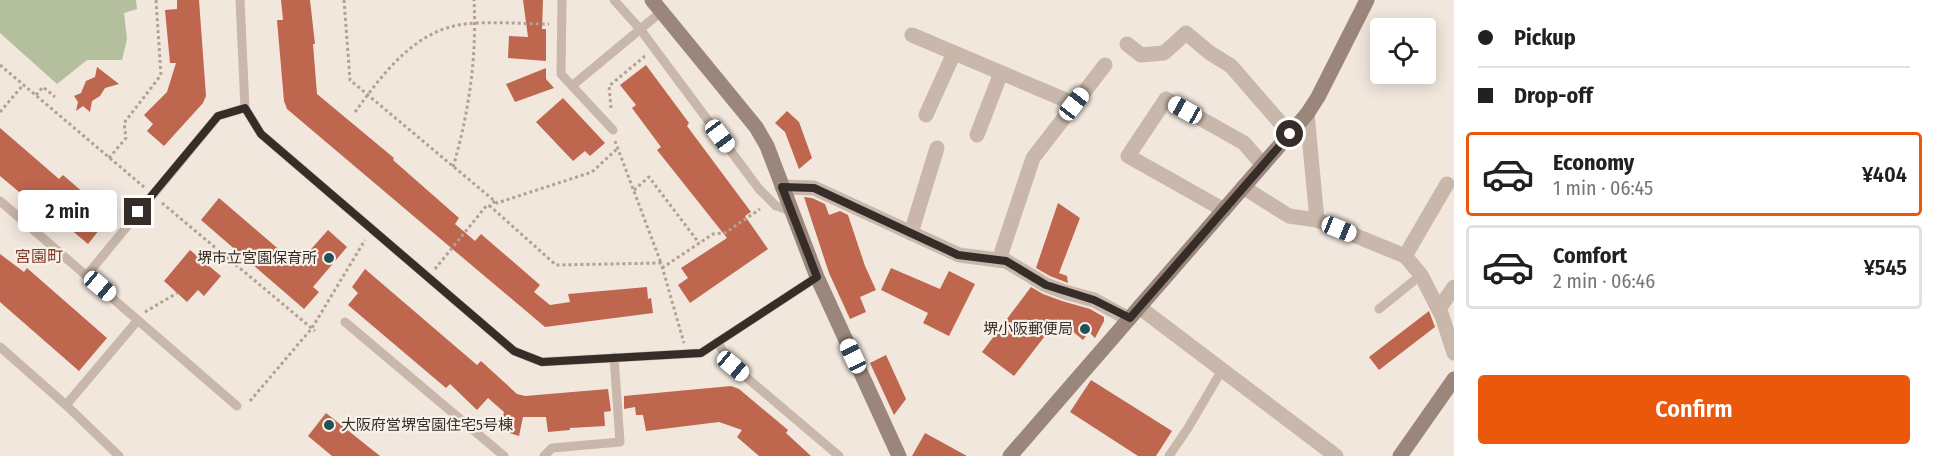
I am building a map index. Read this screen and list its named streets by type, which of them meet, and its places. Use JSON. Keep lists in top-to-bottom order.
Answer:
{
  "districts": ["宮園町"],
  "places": ["堺市立宮園保育所", "堺小阪郵便局", "大阪府営堺宮園住宅5号棟"],
  "page": {
    "banner": ["Pickup", "Drop-off"],
    "list": [
      {
        "name": "Economy",
        "note": "1 min · 06:45",
        "value": "¥404"
      },
      {
        "name": "Comfort",
        "note": "2 min · 06:46",
        "value": "¥545"
      }
    ],
    "bubble": "2 min",
    "buttons": "Confirm"
  }
}
